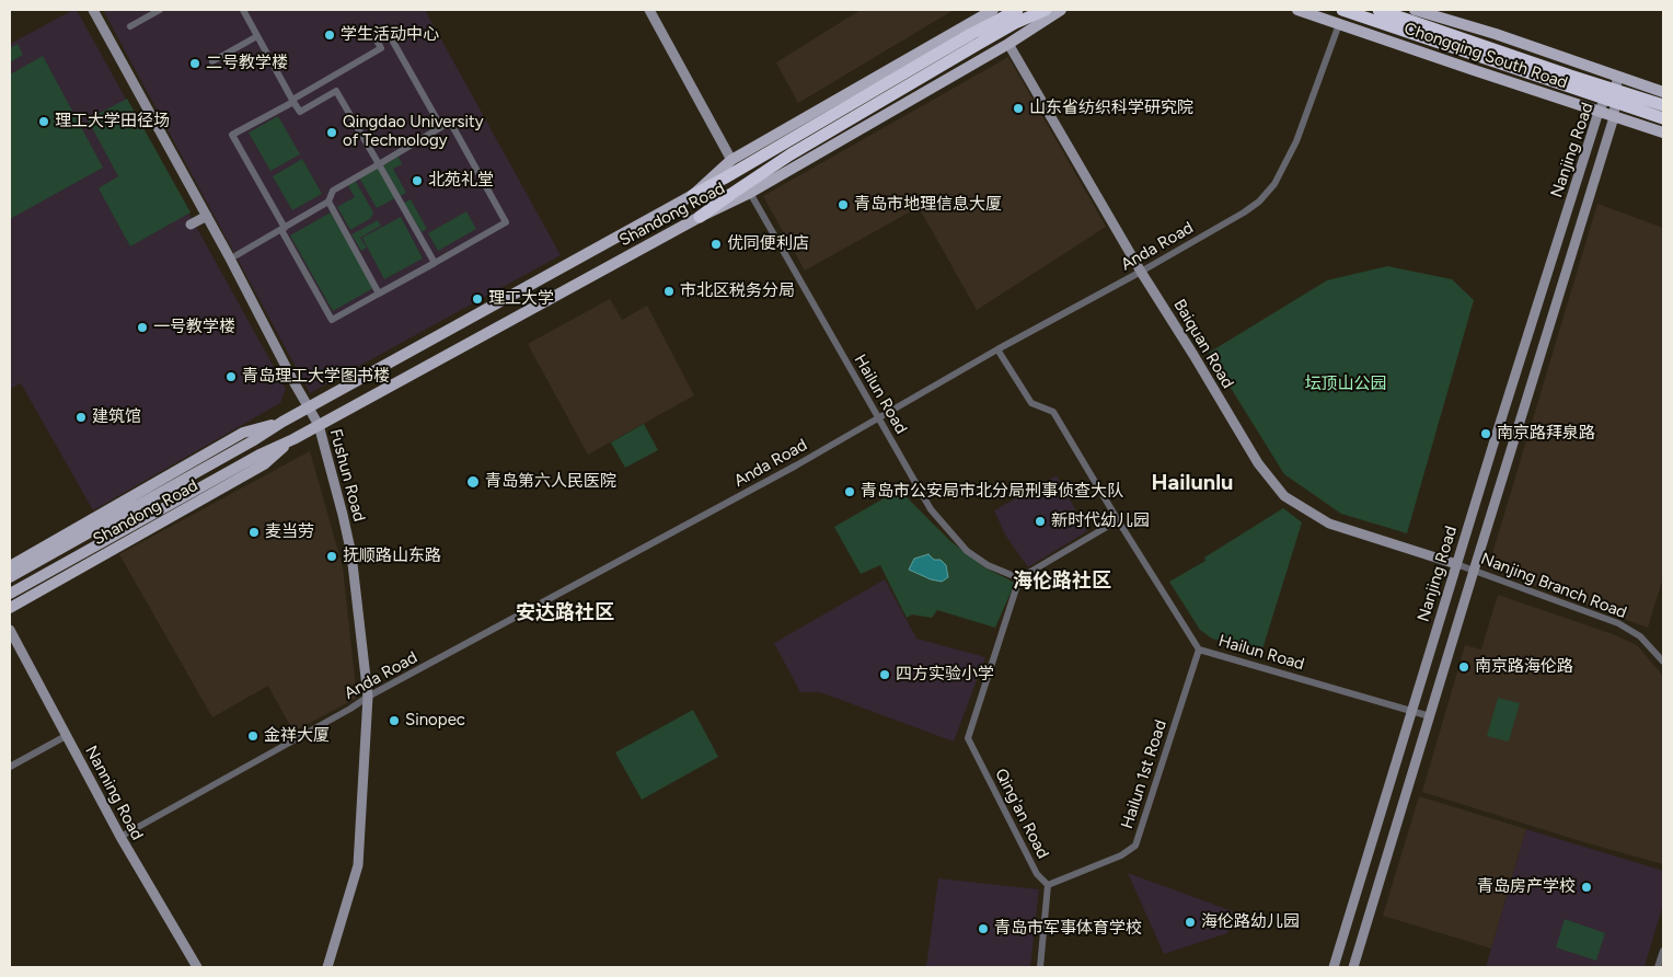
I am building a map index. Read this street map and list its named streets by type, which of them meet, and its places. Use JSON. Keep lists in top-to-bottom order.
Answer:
{
  "streets": {
    "main road": [
      "Chongqing South Road",
      "Nanjing Road",
      "Shandong Road",
      "Baiquan Road",
      "Fushun Road",
      "Nanning Road"
    ],
    "street": [
      "Anda Road",
      "Hailun Road",
      "Nanjing Branch Road",
      "Hailun 1st Road",
      "Qing'an Road"
    ]
  },
  "crossings": [
    ["Chongqing South Road", "Nanjing Road"],
    ["Chongqing South Road", "Anda Road"],
    ["Nanjing Road", "Baiquan Road"],
    ["Nanjing Road", "Hailun Road"],
    ["Nanjing Road", "Nanjing Branch Road"],
    ["Shandong Road", "Baiquan Road"],
    ["Shandong Road", "Hailun Road"],
    ["Shandong Road", "Fushun Road"],
    ["Anda Road", "Baiquan Road"],
    ["Anda Road", "Hailun Road"],
    ["Anda Road", "Fushun Road"],
    ["Anda Road", "Nanning Road"],
    ["Baiquan Road", "Nanjing Branch Road"],
    ["Hailun Road", "Hailun 1st Road"],
    ["Hailun Road", "Qing'an Road"],
    ["Hailun 1st Road", "Qing'an Road"]
  ],
  "districts": ["Hailunlu", "海伦路社区", "安达路社区"],
  "parks": ["坛顶山公园"],
  "places": [
    "学生活动中心",
    "二号教学楼",
    "山东省纺织科学研究院",
    "理工大学田径场",
    "Qingdao University of Technology",
    "北苑礼堂",
    "青岛市地理信息大厦",
    "优同便利店",
    "市北区税务分局",
    "理工大学",
    "一号教学楼",
    "青岛理工大学图书楼",
    "建筑馆",
    "南京路拜泉路",
    "青岛第六人民医院",
    "青岛市公安局市北分局刑事侦查大队",
    "新时代幼儿园",
    "麦当劳",
    "抚顺路山东路",
    "南京路海伦路",
    "四方实验小学",
    "Sinopec",
    "金祥大厦",
    "青岛房产学校",
    "海伦路幼儿园",
    "青岛市军事体育学校"
  ]
}
